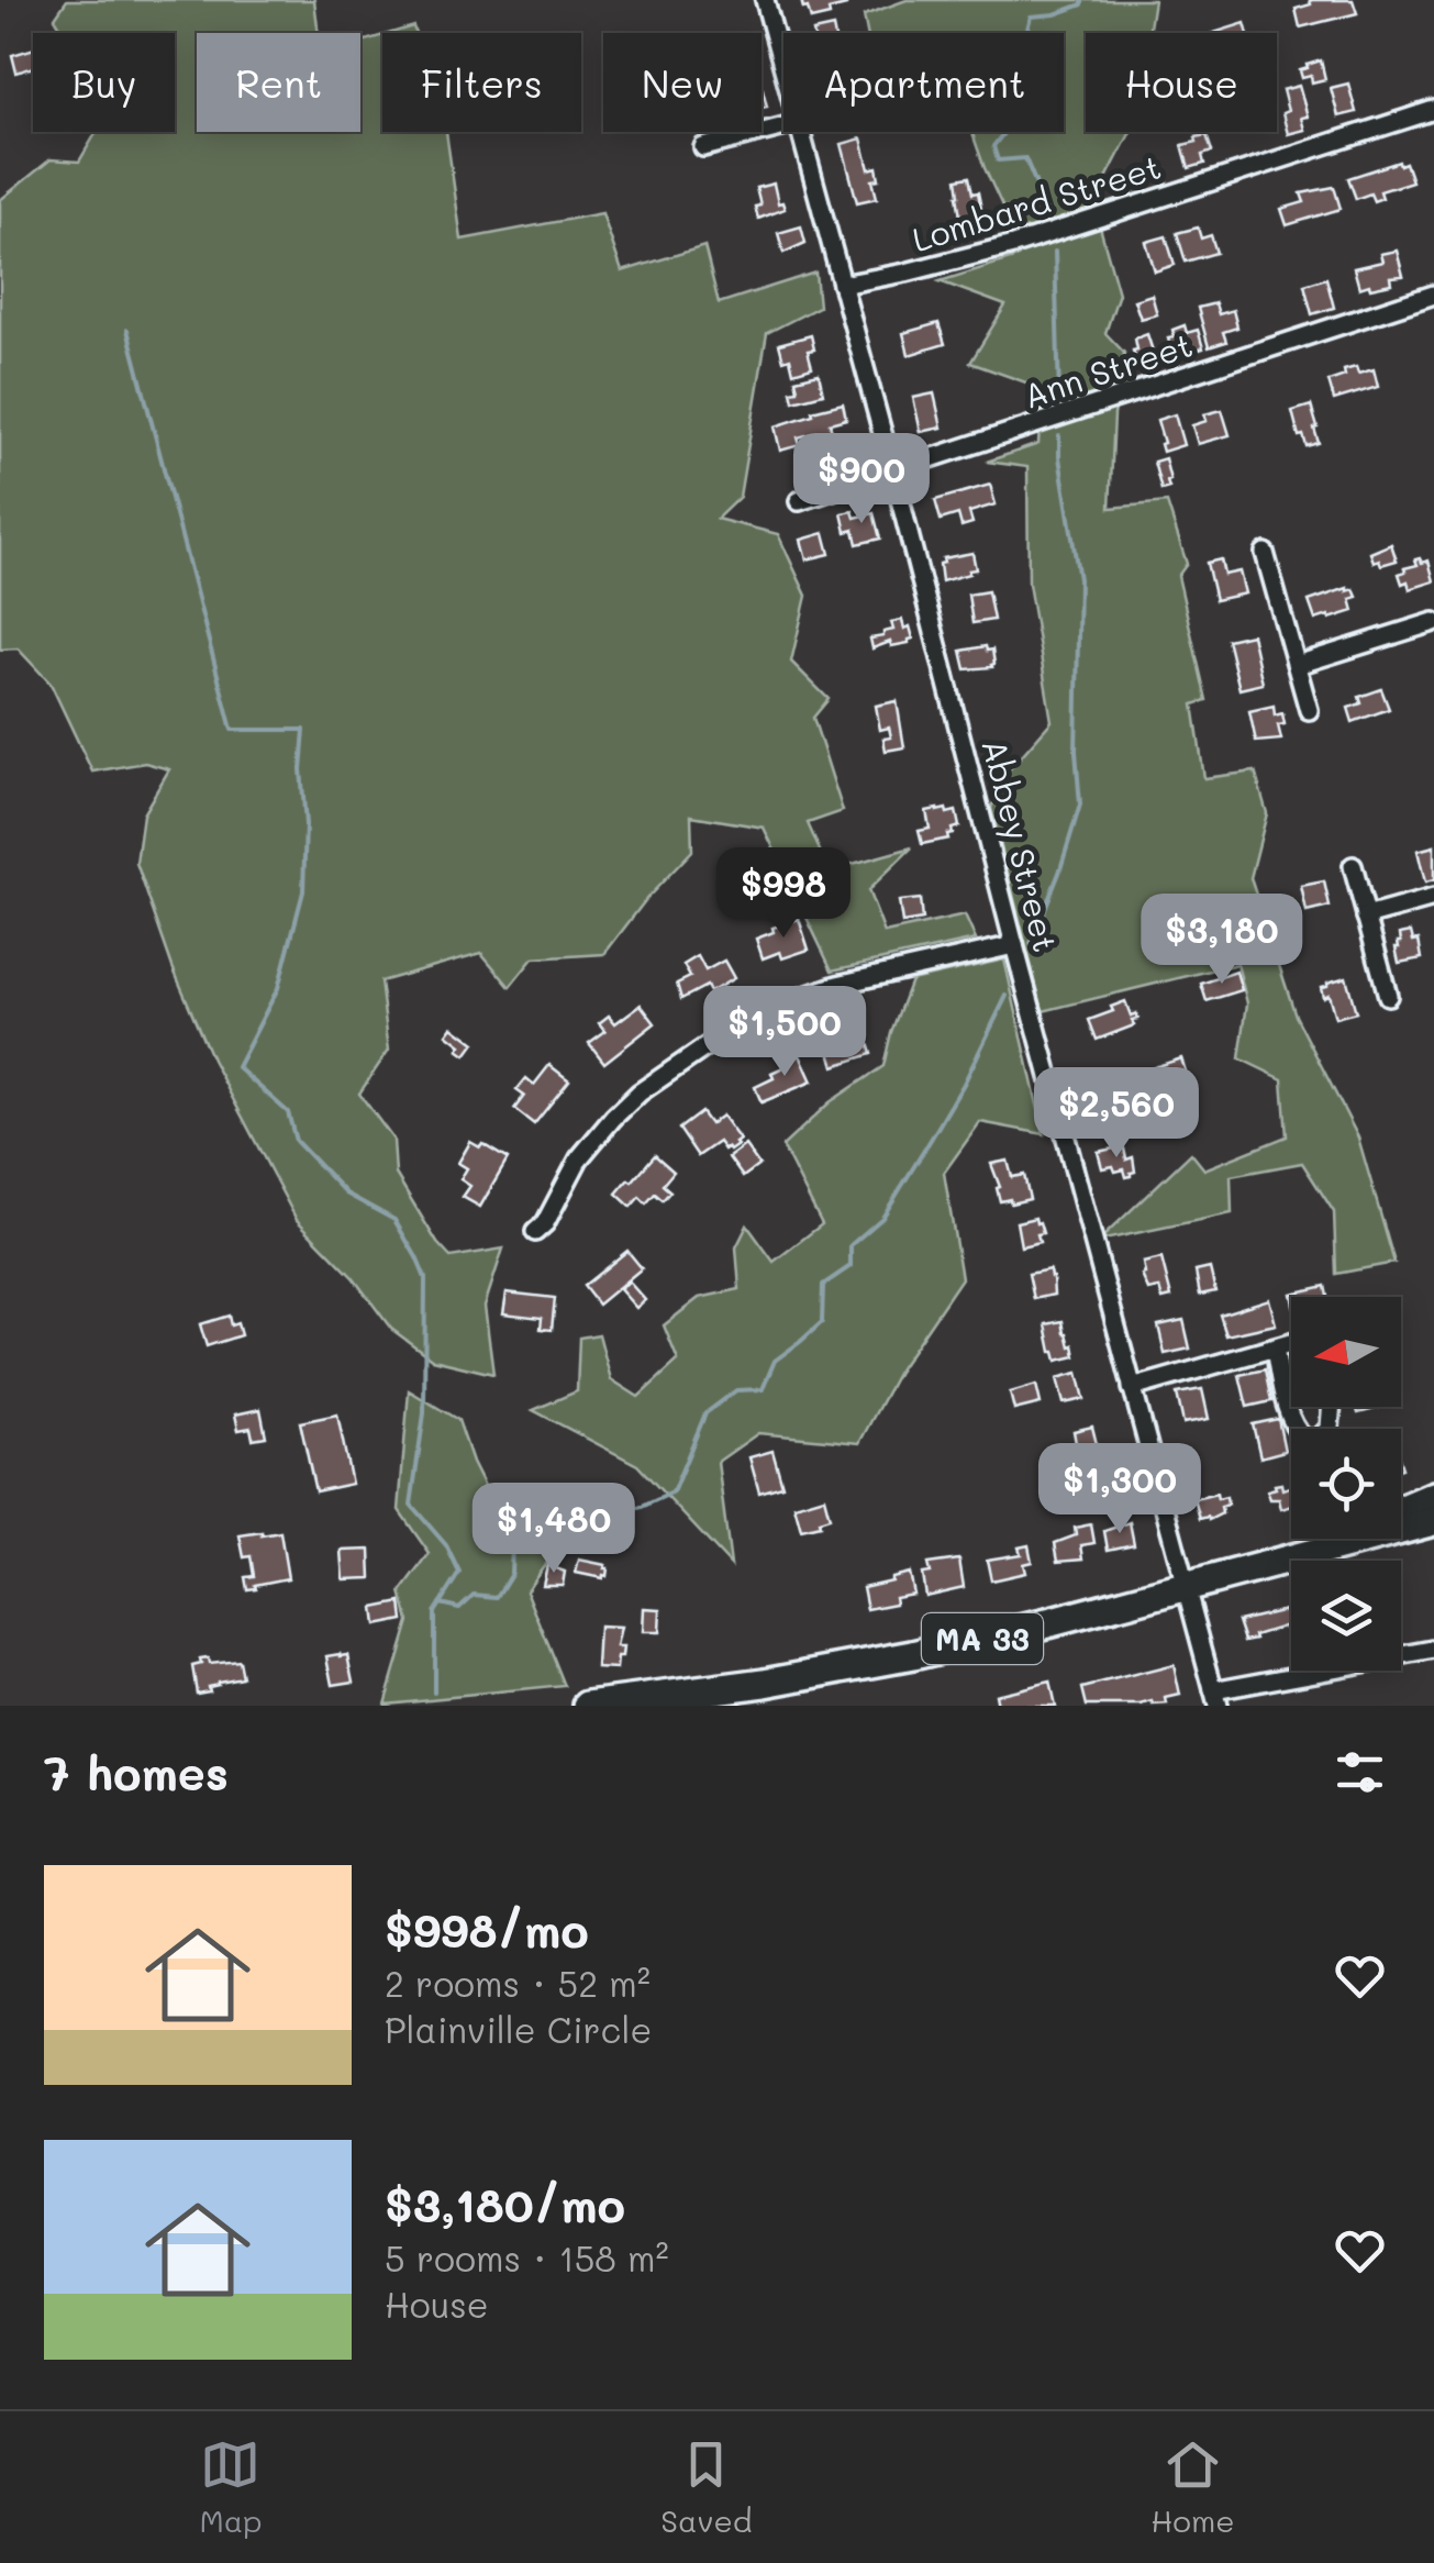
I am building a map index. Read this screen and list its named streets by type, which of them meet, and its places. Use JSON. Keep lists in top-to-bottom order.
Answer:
{
  "streets": {
    "main road": ["MA 33"],
    "street": ["Lombard Street", "Ann Street", "Abbey Street"]
  },
  "crossings": [
    ["Lombard Street", "Abbey Street"],
    ["Ann Street", "Abbey Street"],
    ["Abbey Street", "MA 33"]
  ],
  "north": "left",
  "page": {
    "chip": [
      "Buy",
      "Rent",
      "Filters",
      "New",
      "Apartment",
      "House"
    ],
    "price": [
      "$900",
      "$998",
      "$3,180",
      "$1,500",
      "$2,560",
      "$1,300",
      "$1,480"
    ],
    "heading": "7 homes",
    "list": [
      {
        "name": "$998/mo",
        "note": "2 rooms · 52 m² · Plainville Circle"
      },
      {
        "name": "$3,180/mo",
        "note": "5 rooms · 158 m² · House"
      }
    ],
    "tabs": ["Map", "Saved", "Home"]
  }
}
